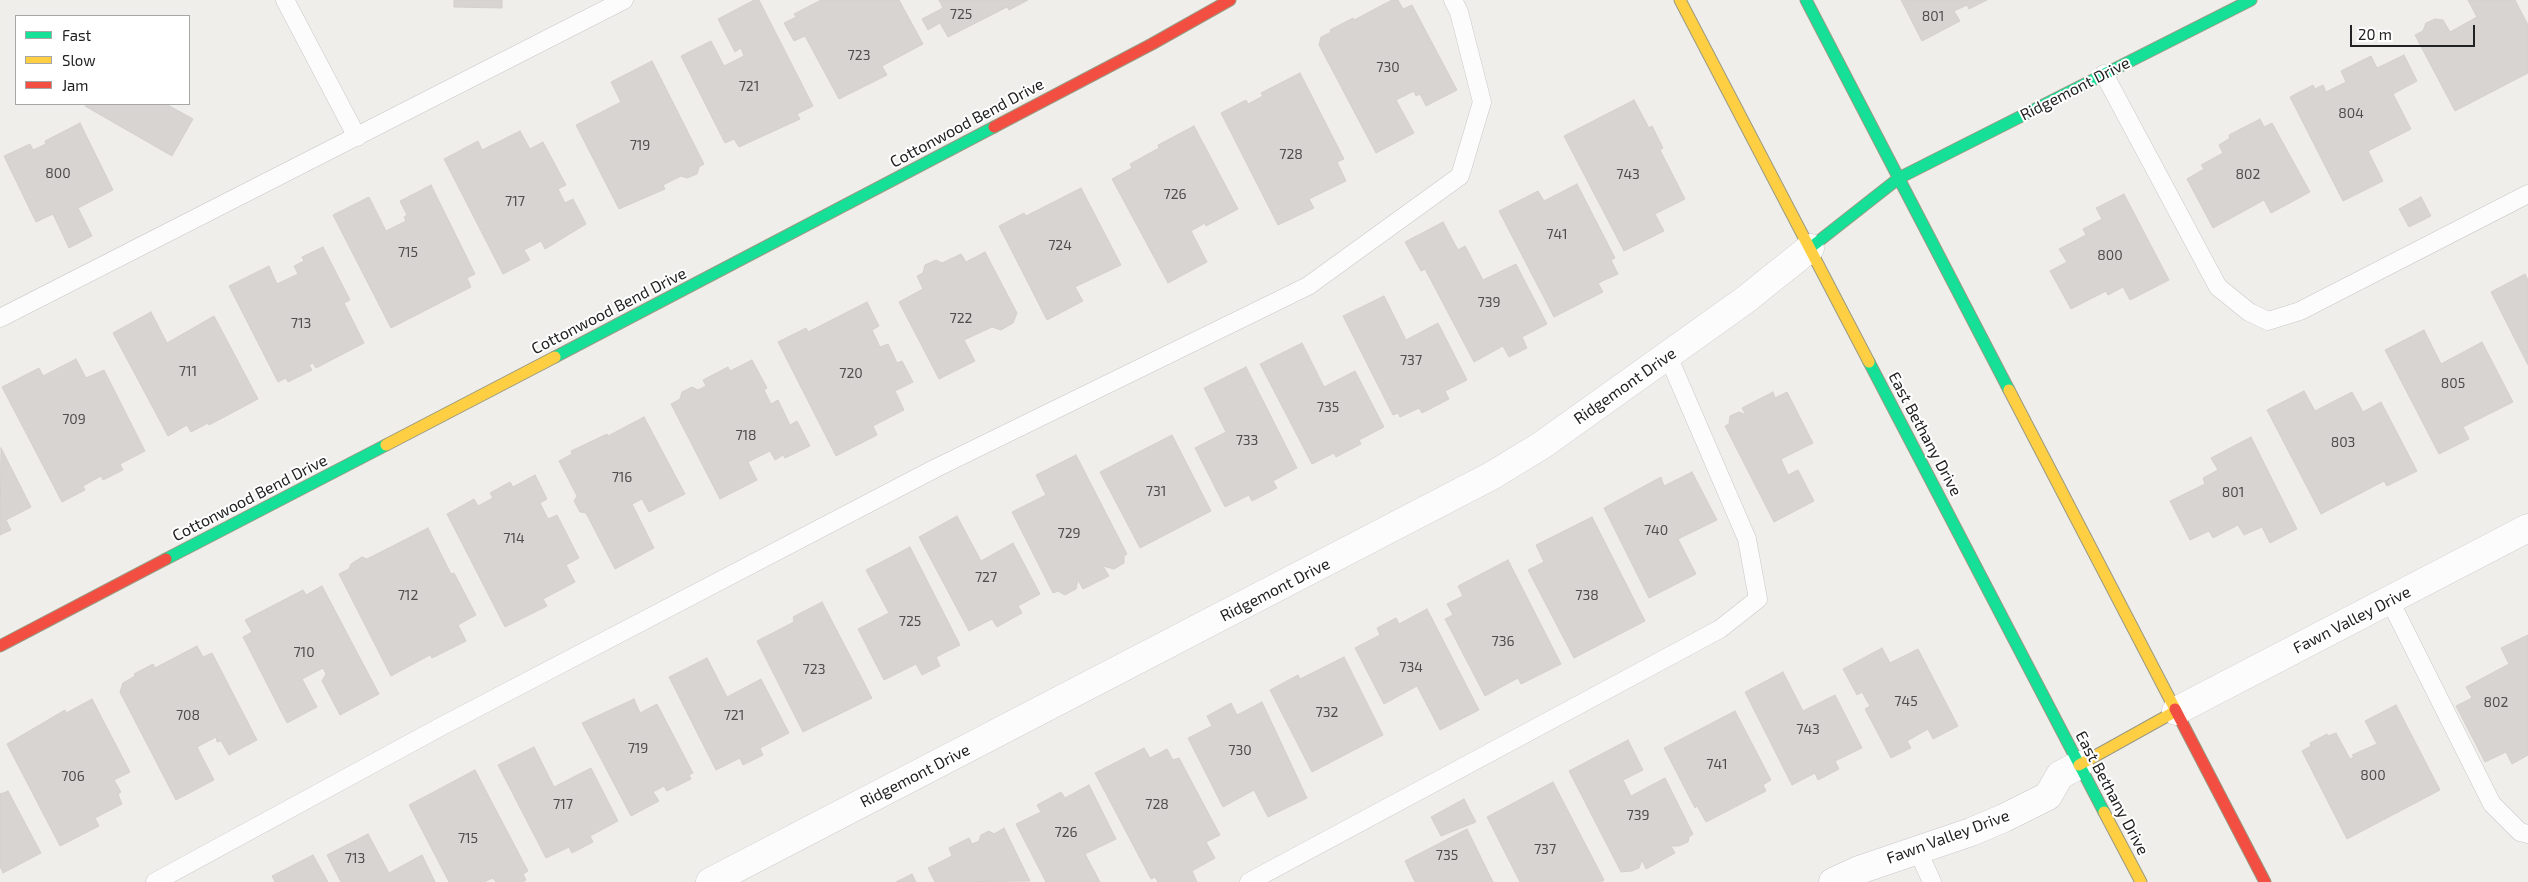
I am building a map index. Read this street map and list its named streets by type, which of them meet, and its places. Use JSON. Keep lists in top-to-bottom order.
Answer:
{
  "streets": {
    "main road": ["Ridgemont Drive", "Cottonwood Bend Drive", "East Bethany Drive"],
    "street": ["Fawn Valley Drive"]
  },
  "crossings": [
    ["Ridgemont Drive", "East Bethany Drive"],
    ["East Bethany Drive", "Fawn Valley Drive"]
  ],
  "house_numbers": [
    "725",
    "801",
    "723",
    "730",
    "721",
    "804",
    "719",
    "728",
    "800",
    "743",
    "802",
    "726",
    "717",
    "741",
    "724",
    "715",
    "800",
    "739",
    "722",
    "713",
    "737",
    "711",
    "720",
    "805",
    "735",
    "709",
    "718",
    "733",
    "803",
    "716",
    "731",
    "801",
    "740",
    "729",
    "714",
    "727",
    "712",
    "738",
    "725",
    "736",
    "710",
    "734",
    "723",
    "745",
    "802",
    "732",
    "708",
    "721",
    "743",
    "719",
    "730",
    "741",
    "800",
    "706",
    "717",
    "728",
    "739",
    "726",
    "715",
    "737",
    "735",
    "713"
  ],
  "legend": ["Fast", "Slow", "Jam"],
  "scale_bar": "20 m"
}
